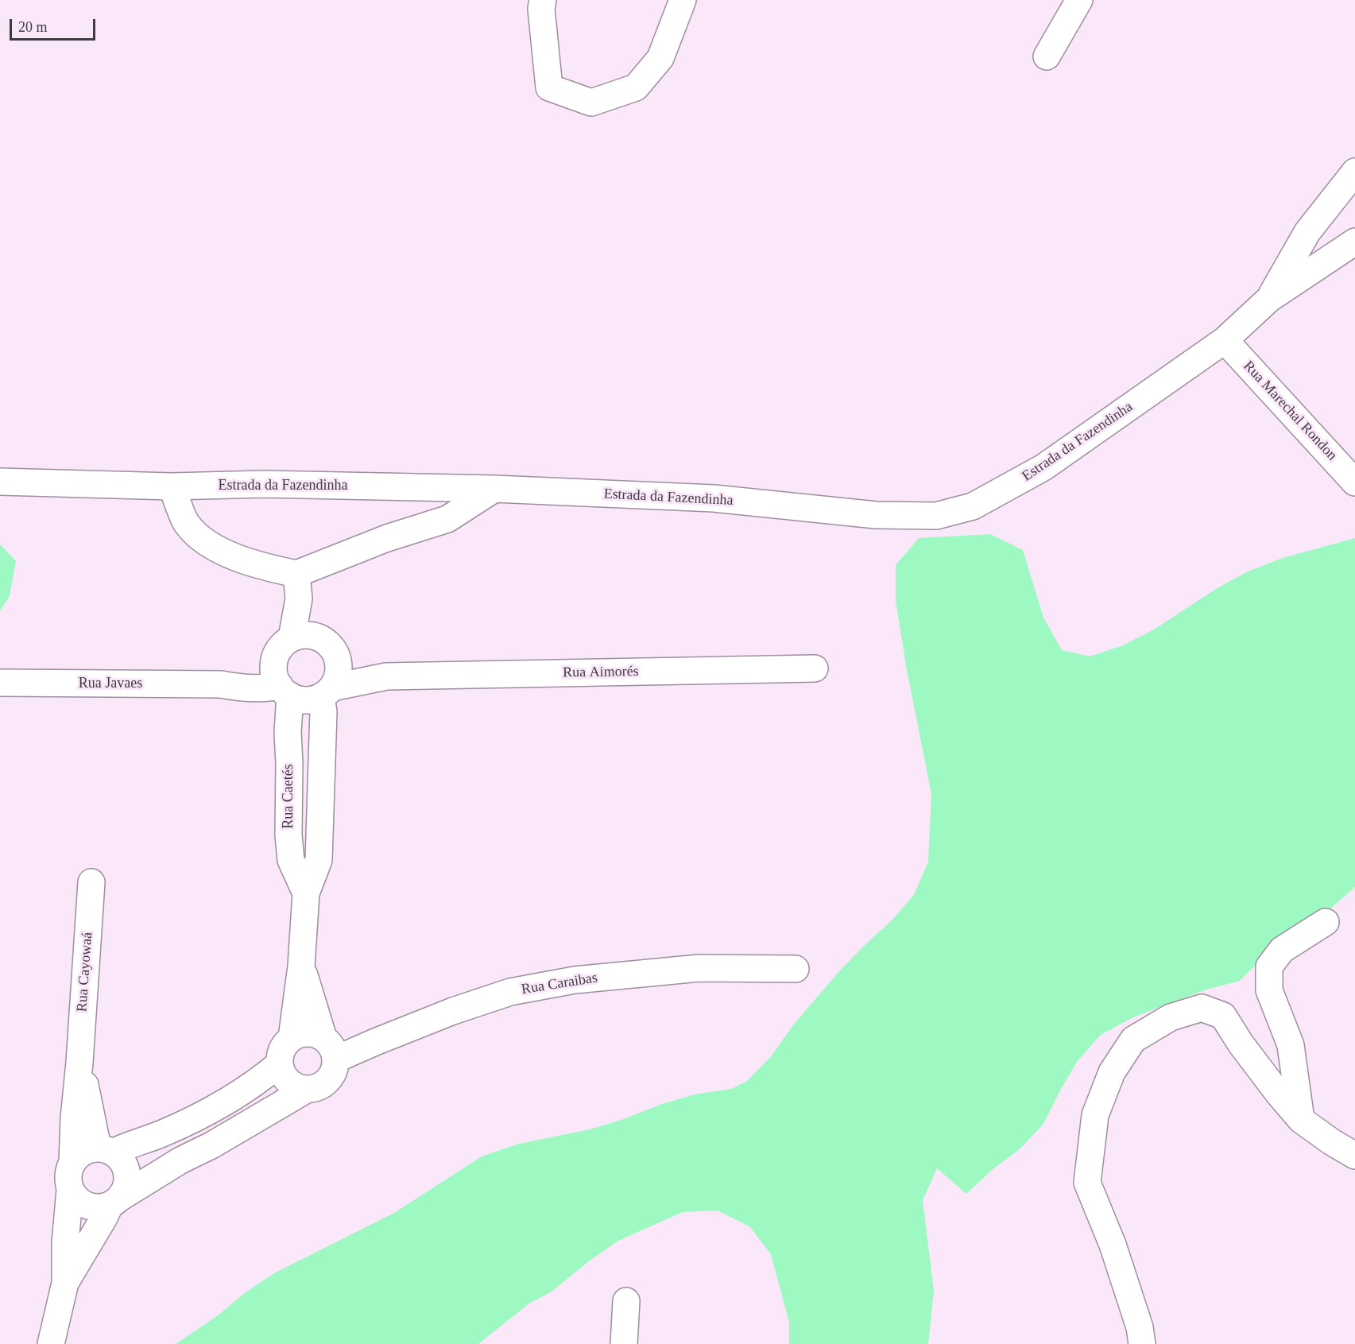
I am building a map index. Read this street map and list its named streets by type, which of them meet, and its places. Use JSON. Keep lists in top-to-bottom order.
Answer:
{
  "streets": {
    "street": [
      "Rua Marechal Rondon",
      "Estrada da Fazendinha",
      "Rua Aimorés",
      "Rua Javaes",
      "Rua Caetés",
      "Rua Cayowaá",
      "Rua Caraibas"
    ]
  },
  "crossings": [
    ["Rua Marechal Rondon", "Estrada da Fazendinha"],
    ["Rua Aimorés", "Rua Javaes"],
    ["Rua Aimorés", "Rua Caetés"],
    ["Rua Javaes", "Rua Caetés"],
    ["Rua Caetés", "Rua Caraibas"]
  ],
  "scale_bar": "20 m"
}
